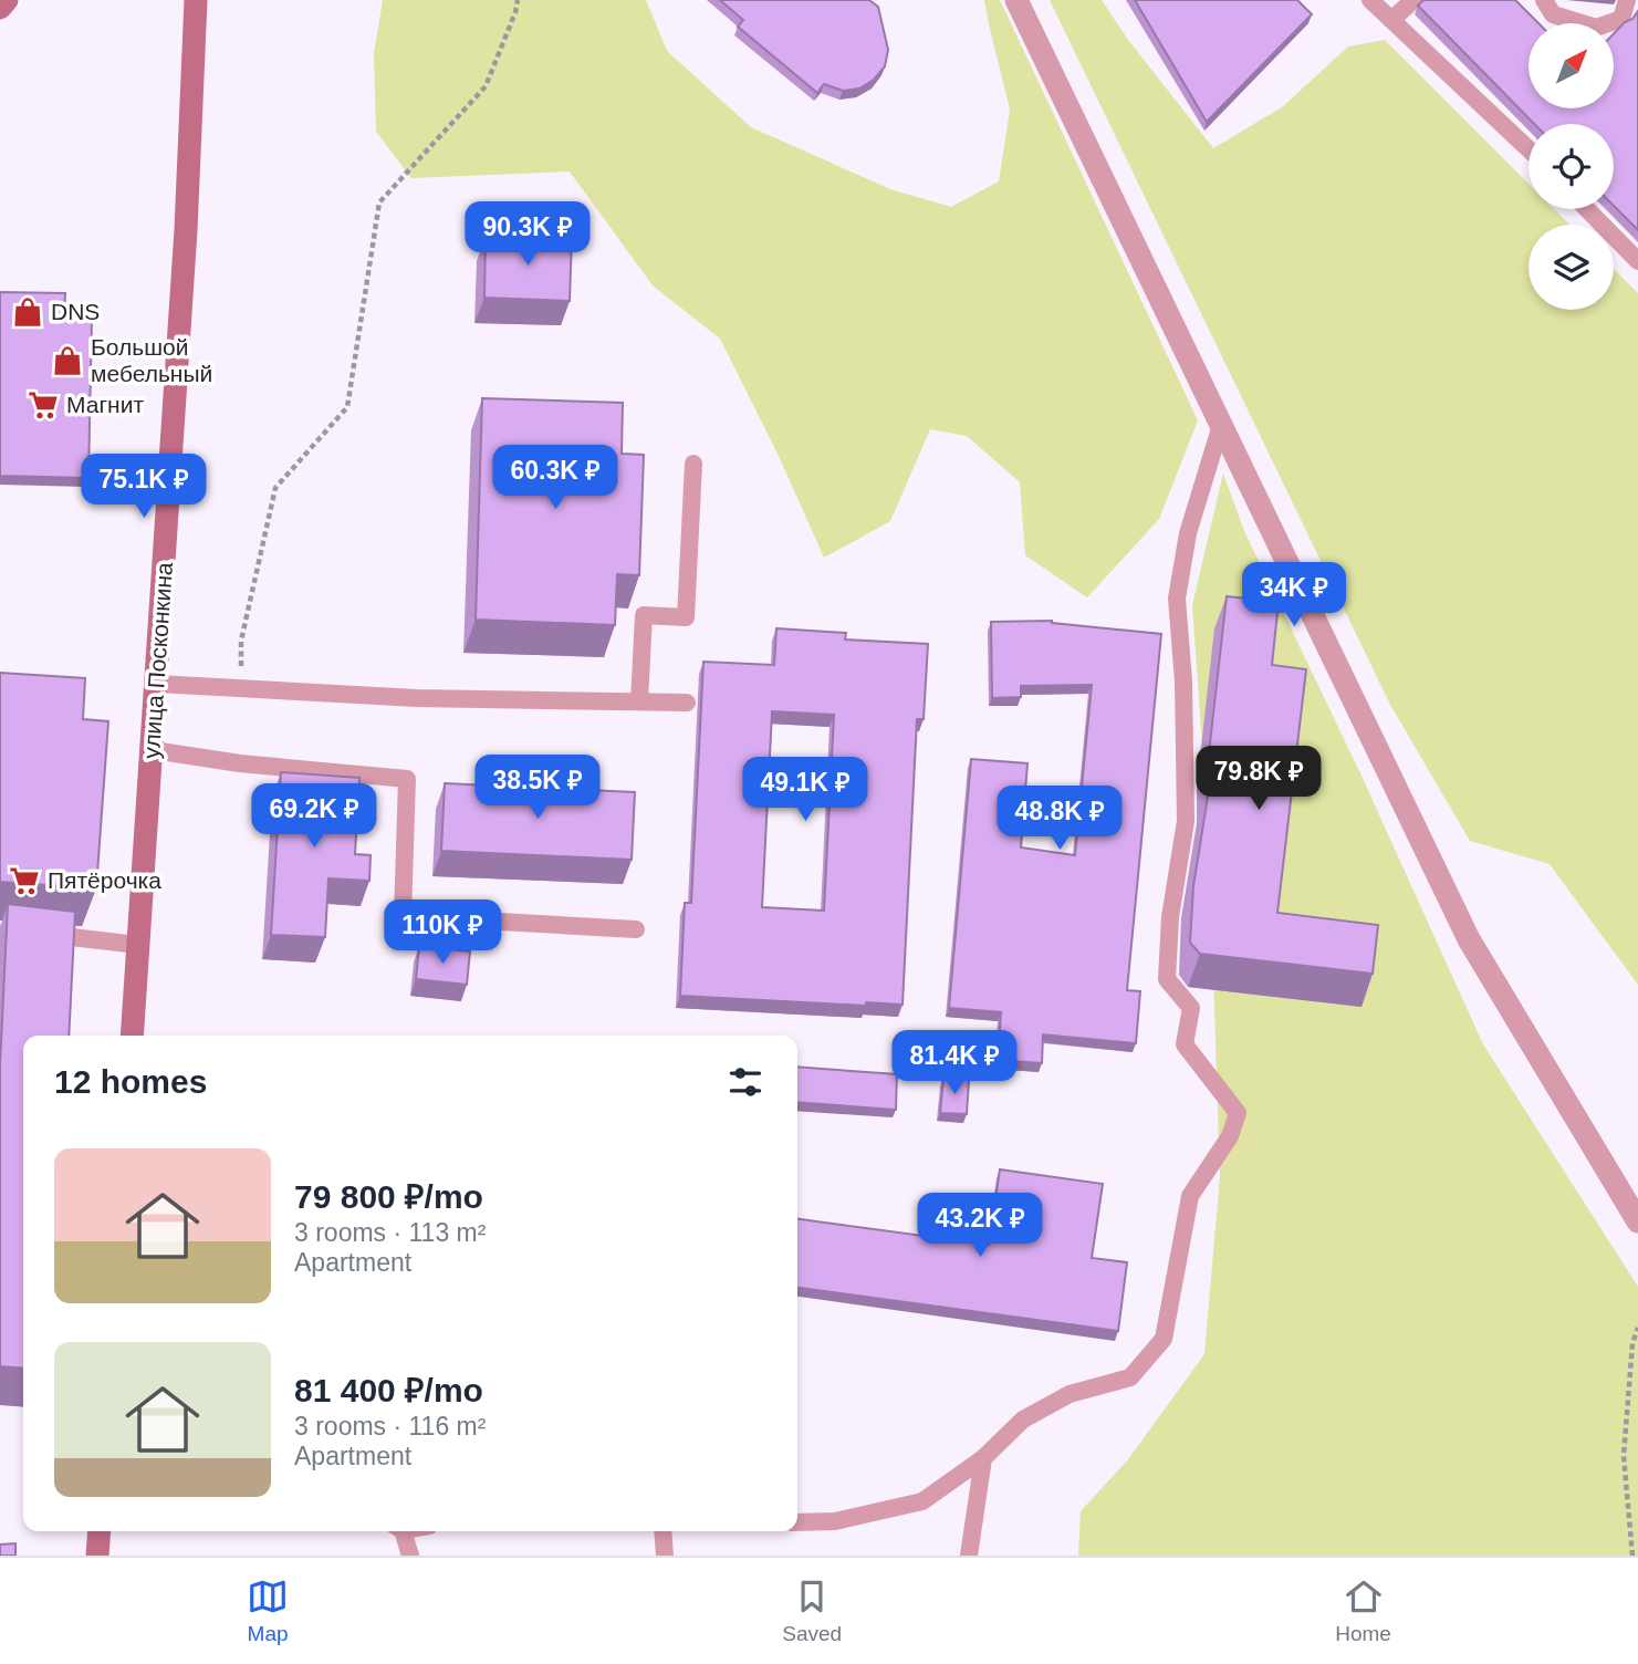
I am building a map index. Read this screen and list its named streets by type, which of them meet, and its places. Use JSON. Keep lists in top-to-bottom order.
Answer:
{
  "streets": {
    "street": ["улица Посконкина"]
  },
  "places": {
    "shop": ["DNS", "Большой мебельный"],
    "supermarket": ["Магнит", "Пятёрочка"]
  },
  "north": "top right",
  "page": {
    "price": [
      "90.3K ₽",
      "60.3K ₽",
      "75.1K ₽",
      "34K ₽",
      "79.8K ₽",
      "38.5K ₽",
      "49.1K ₽",
      "69.2K ₽",
      "48.8K ₽",
      "110K ₽",
      "81.4K ₽",
      "43.2K ₽"
    ],
    "heading": "12 homes",
    "list": [
      {
        "name": "79 800 ₽/mo",
        "note": "3 rooms · 113 m² · Apartment"
      },
      {
        "name": "81 400 ₽/mo",
        "note": "3 rooms · 116 m² · Apartment"
      }
    ],
    "tabs": ["Map", "Saved", "Home"]
  }
}
